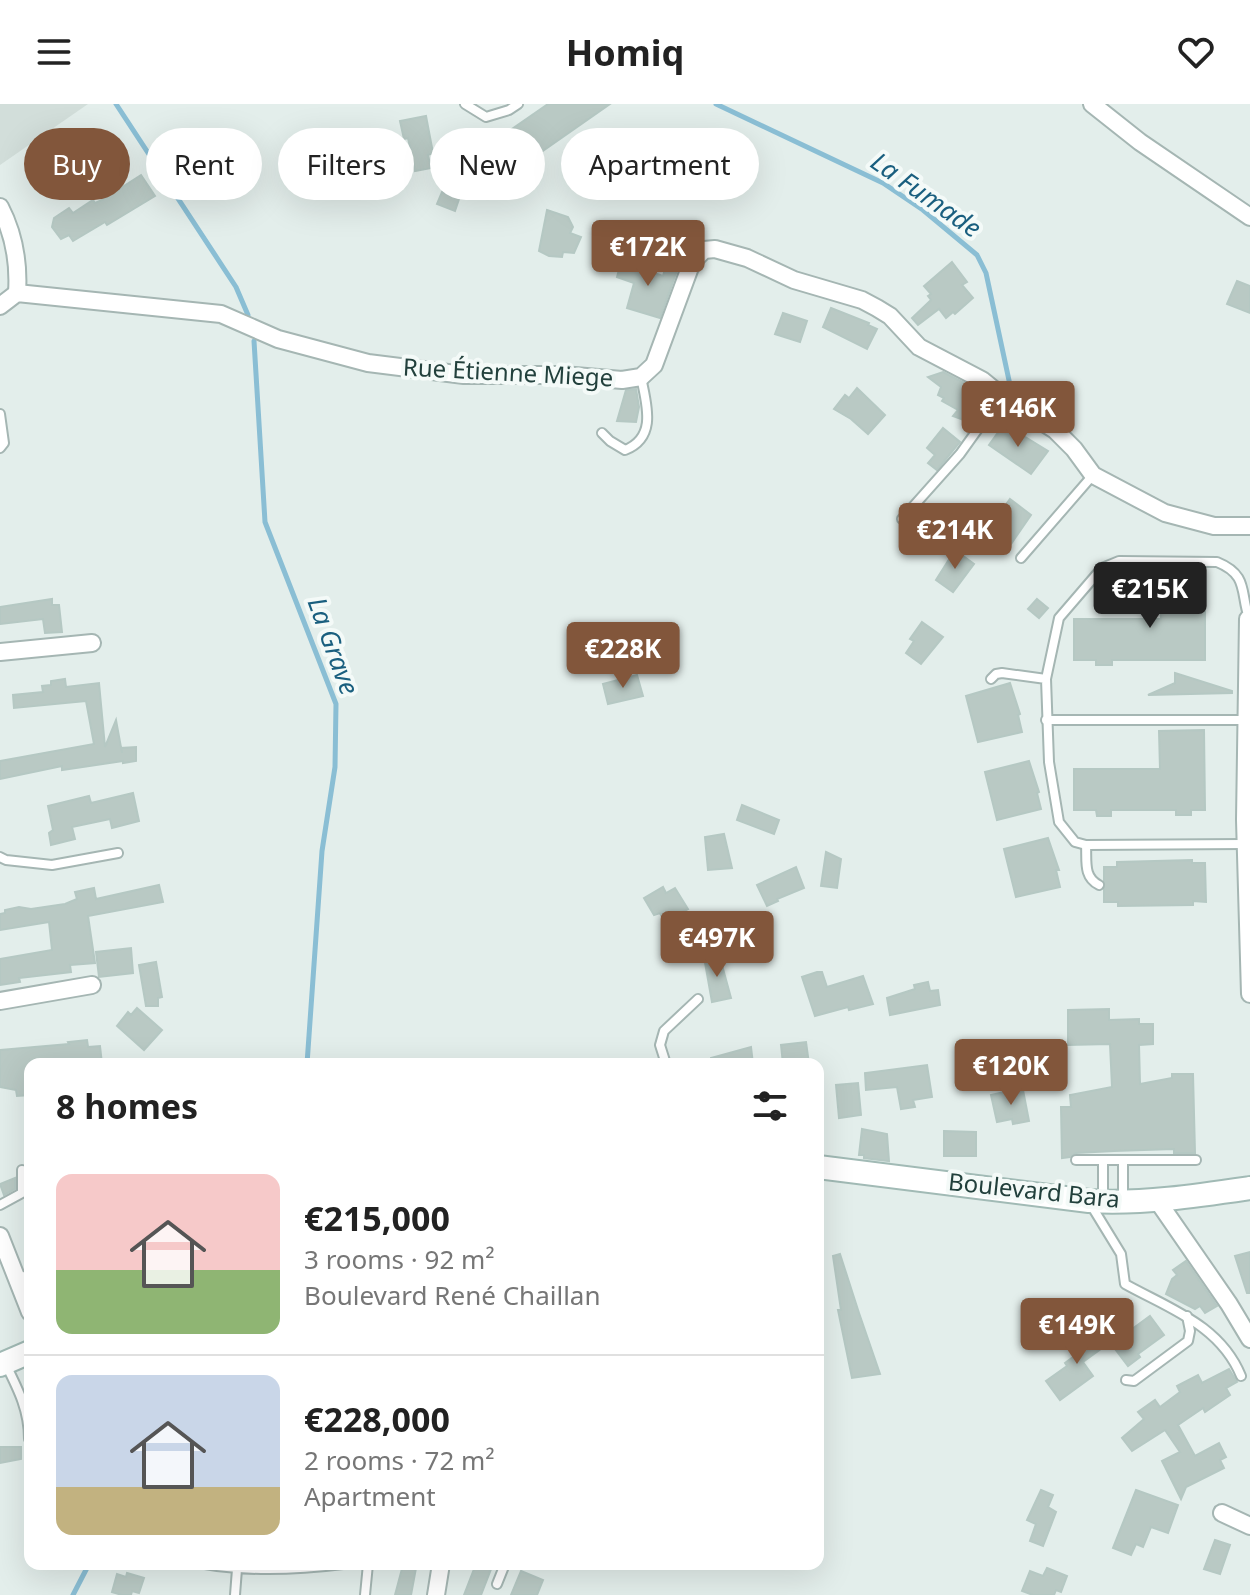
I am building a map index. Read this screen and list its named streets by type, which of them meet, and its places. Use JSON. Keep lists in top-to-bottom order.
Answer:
{
  "streets": {
    "street": ["Rue Étienne Miege", "Boulevard Bara"]
  },
  "water": ["La Fumade", "La Grave"],
  "page": {
    "header": "Homiq",
    "chip": [
      "Buy",
      "Rent",
      "Filters",
      "New",
      "Apartment"
    ],
    "price": [
      "€172K",
      "€146K",
      "€214K",
      "€215K",
      "€228K",
      "€497K",
      "€120K",
      "€149K"
    ],
    "heading": "8 homes",
    "list": [
      {
        "name": "€215,000",
        "note": "3 rooms · 92 m² · Boulevard René Chaillan"
      },
      {
        "name": "€228,000",
        "note": "2 rooms · 72 m² · Apartment"
      }
    ]
  }
}
